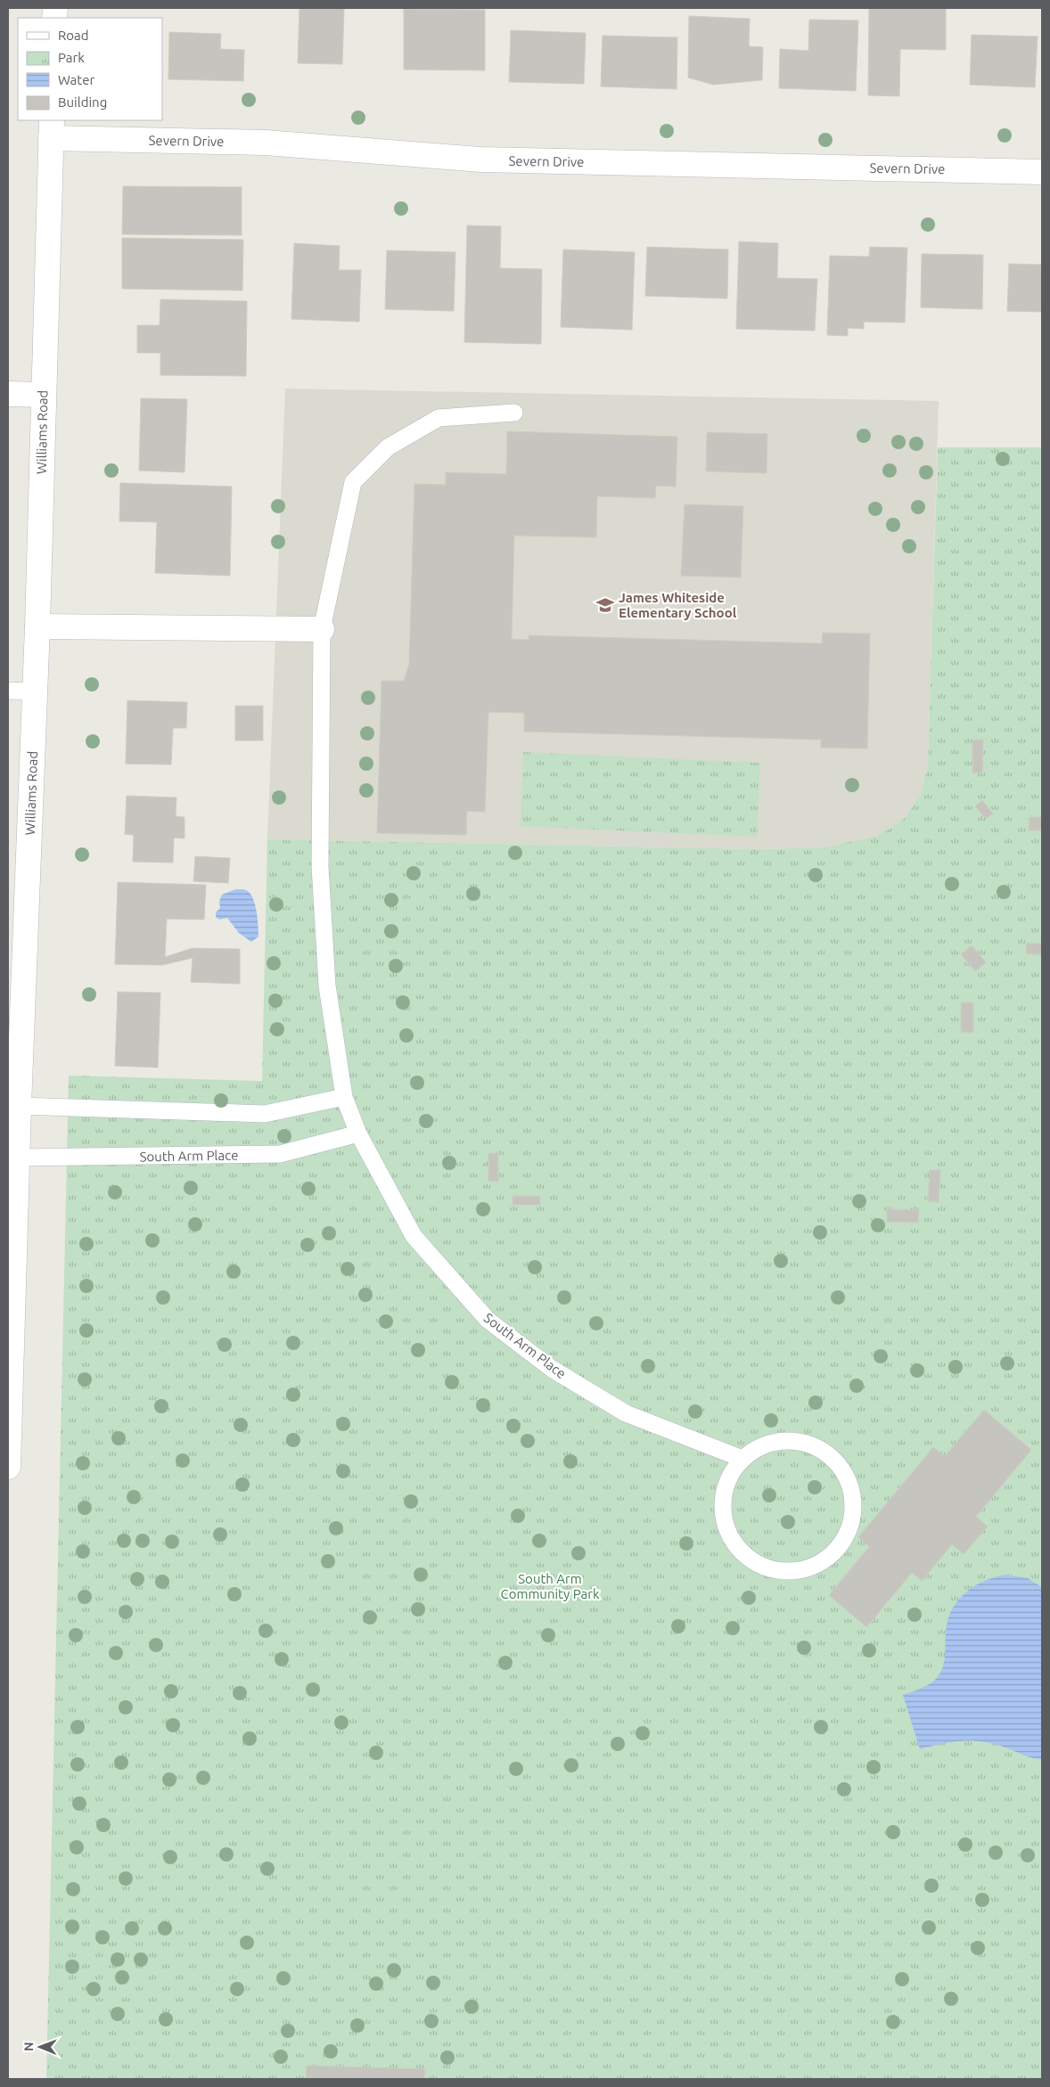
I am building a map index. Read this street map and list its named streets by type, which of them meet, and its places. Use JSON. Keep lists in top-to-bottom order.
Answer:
{
  "streets": {
    "street": ["Severn Drive", "Williams Road"],
    "lane": ["South Arm Place"]
  },
  "crossings": [
    ["Severn Drive", "Williams Road"],
    ["Williams Road", "South Arm Place"]
  ],
  "parks": ["South Arm Community Park"],
  "places": {
    "school or university": ["James Whiteside Elementary School"]
  },
  "legend": [
    "Road",
    "Park",
    "Water",
    "Building"
  ],
  "north": "left"
}
